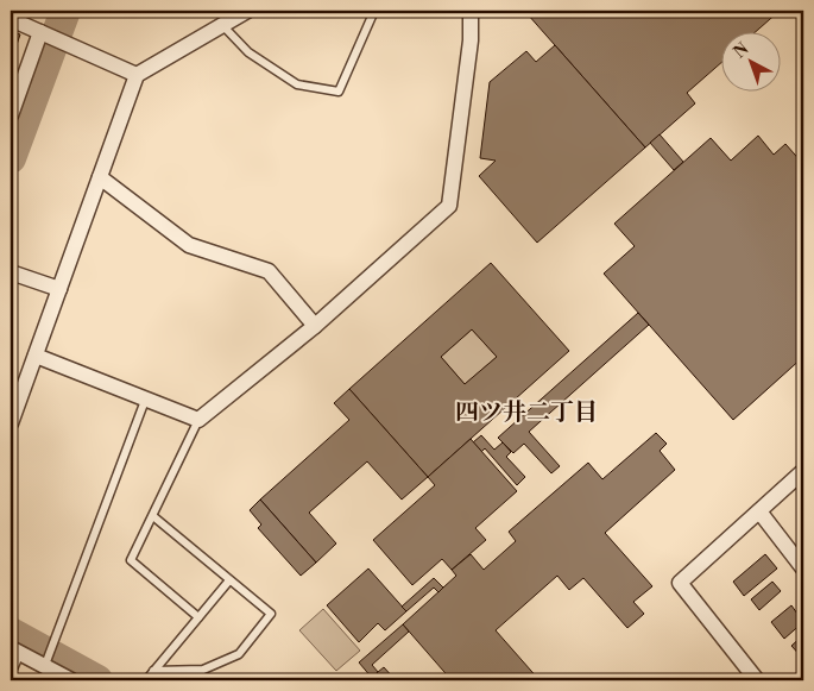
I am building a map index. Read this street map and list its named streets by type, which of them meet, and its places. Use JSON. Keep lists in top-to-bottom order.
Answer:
{
  "districts": ["四ツ井二丁目"],
  "north": "top left"
}
